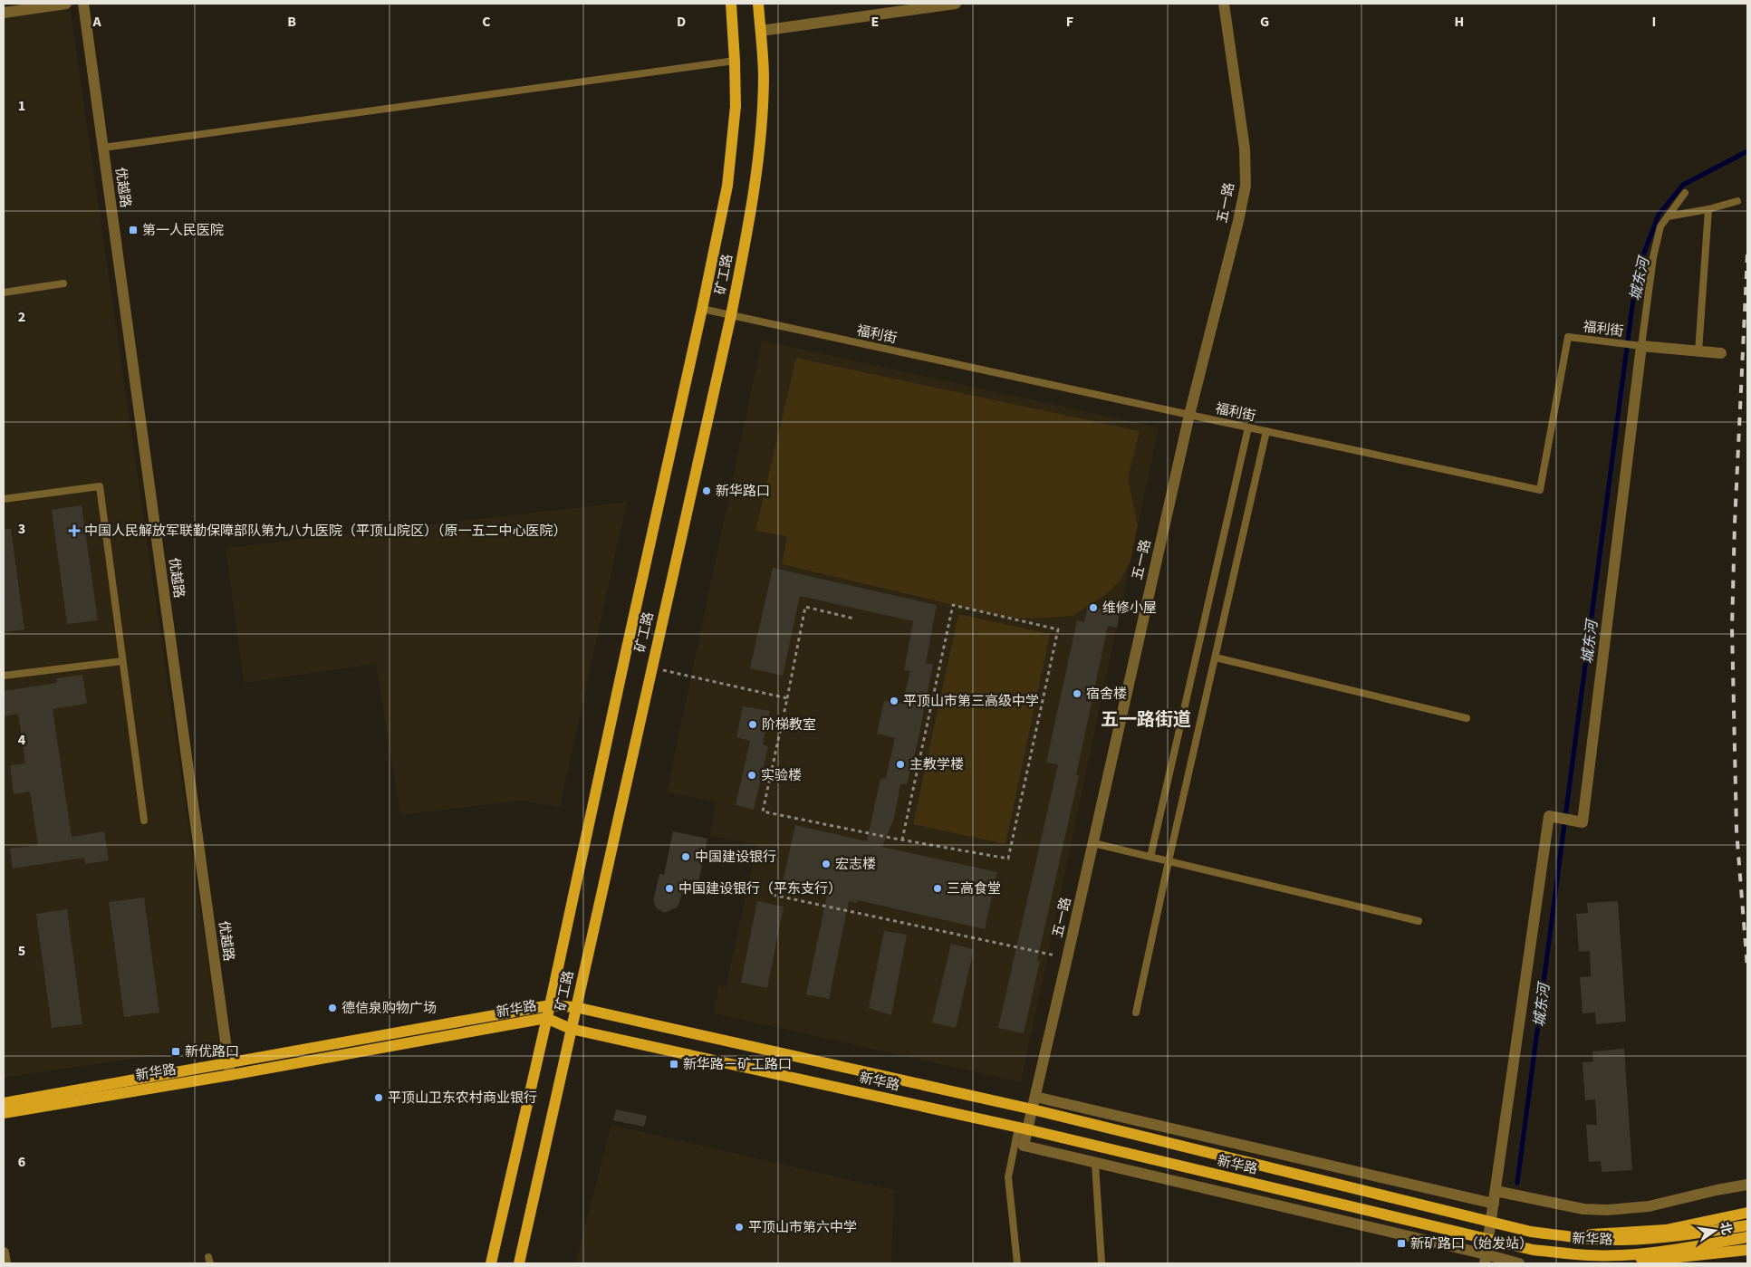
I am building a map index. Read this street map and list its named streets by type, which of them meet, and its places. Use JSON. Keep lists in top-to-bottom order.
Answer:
{
  "streets": {
    "main road": ["矿工路", "新华路"],
    "street": ["优越路", "五一路"],
    "lane": ["福利街"]
  },
  "crossings": [
    ["优越路", "新华路"],
    ["五一路", "福利街"],
    ["五一路", "新华路"],
    ["矿工路", "福利街"],
    ["矿工路", "新华路"]
  ],
  "districts": ["五一路街道"],
  "water": ["城东河"],
  "places": {
    "transit": [
      "第一人民医院",
      "新优路口",
      "新华路－矿工路口",
      "新矿路口（始发站）"
    ],
    "other": [
      "新华路口",
      "维修小屋",
      "宿舍楼",
      "平顶山市第三高级中学",
      "阶梯教室",
      "主教学楼",
      "实验楼",
      "中国建设银行",
      "宏志楼",
      "中国建设银行（平东支行）",
      "三高食堂",
      "德信泉购物广场",
      "平顶山卫东农村商业银行",
      "平顶山市第六中学"
    ],
    "health": ["中国人民解放军联勤保障部队第九八九医院（平顶山院区）（原一五二中心医院）"]
  },
  "north": "right",
  "grid": {
    "columns": [
      "A",
      "B",
      "C",
      "D",
      "E",
      "F",
      "G",
      "H",
      "I"
    ],
    "rows": [
      "1",
      "2",
      "3",
      "4",
      "5",
      "6"
    ]
  }
}
